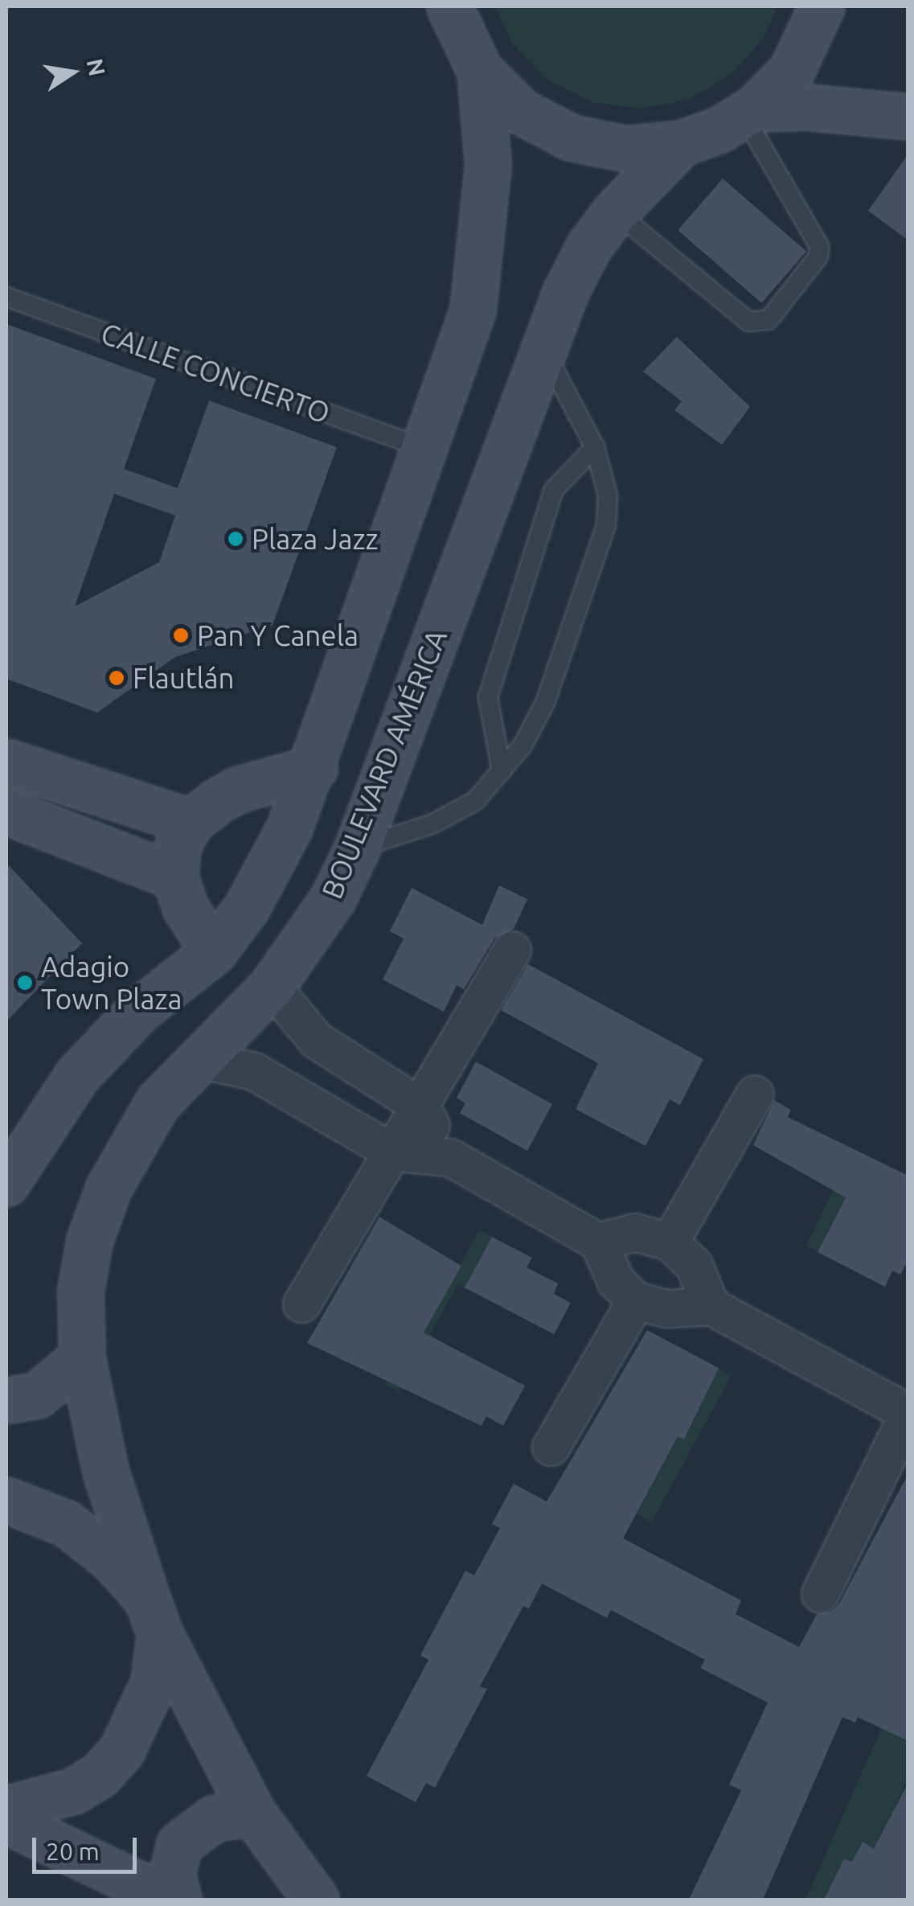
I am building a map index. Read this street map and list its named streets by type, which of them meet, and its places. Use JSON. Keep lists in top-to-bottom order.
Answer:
{
  "streets": {
    "main road": ["BOULEVARD AMÉRICA"],
    "lane": ["CALLE CONCIERTO"]
  },
  "places": [
    "Plaza Jazz",
    "Pan Y Canela",
    "Flautlán",
    "Adagio Town Plaza"
  ],
  "scale_bar": "20 m",
  "north": "right"
}
